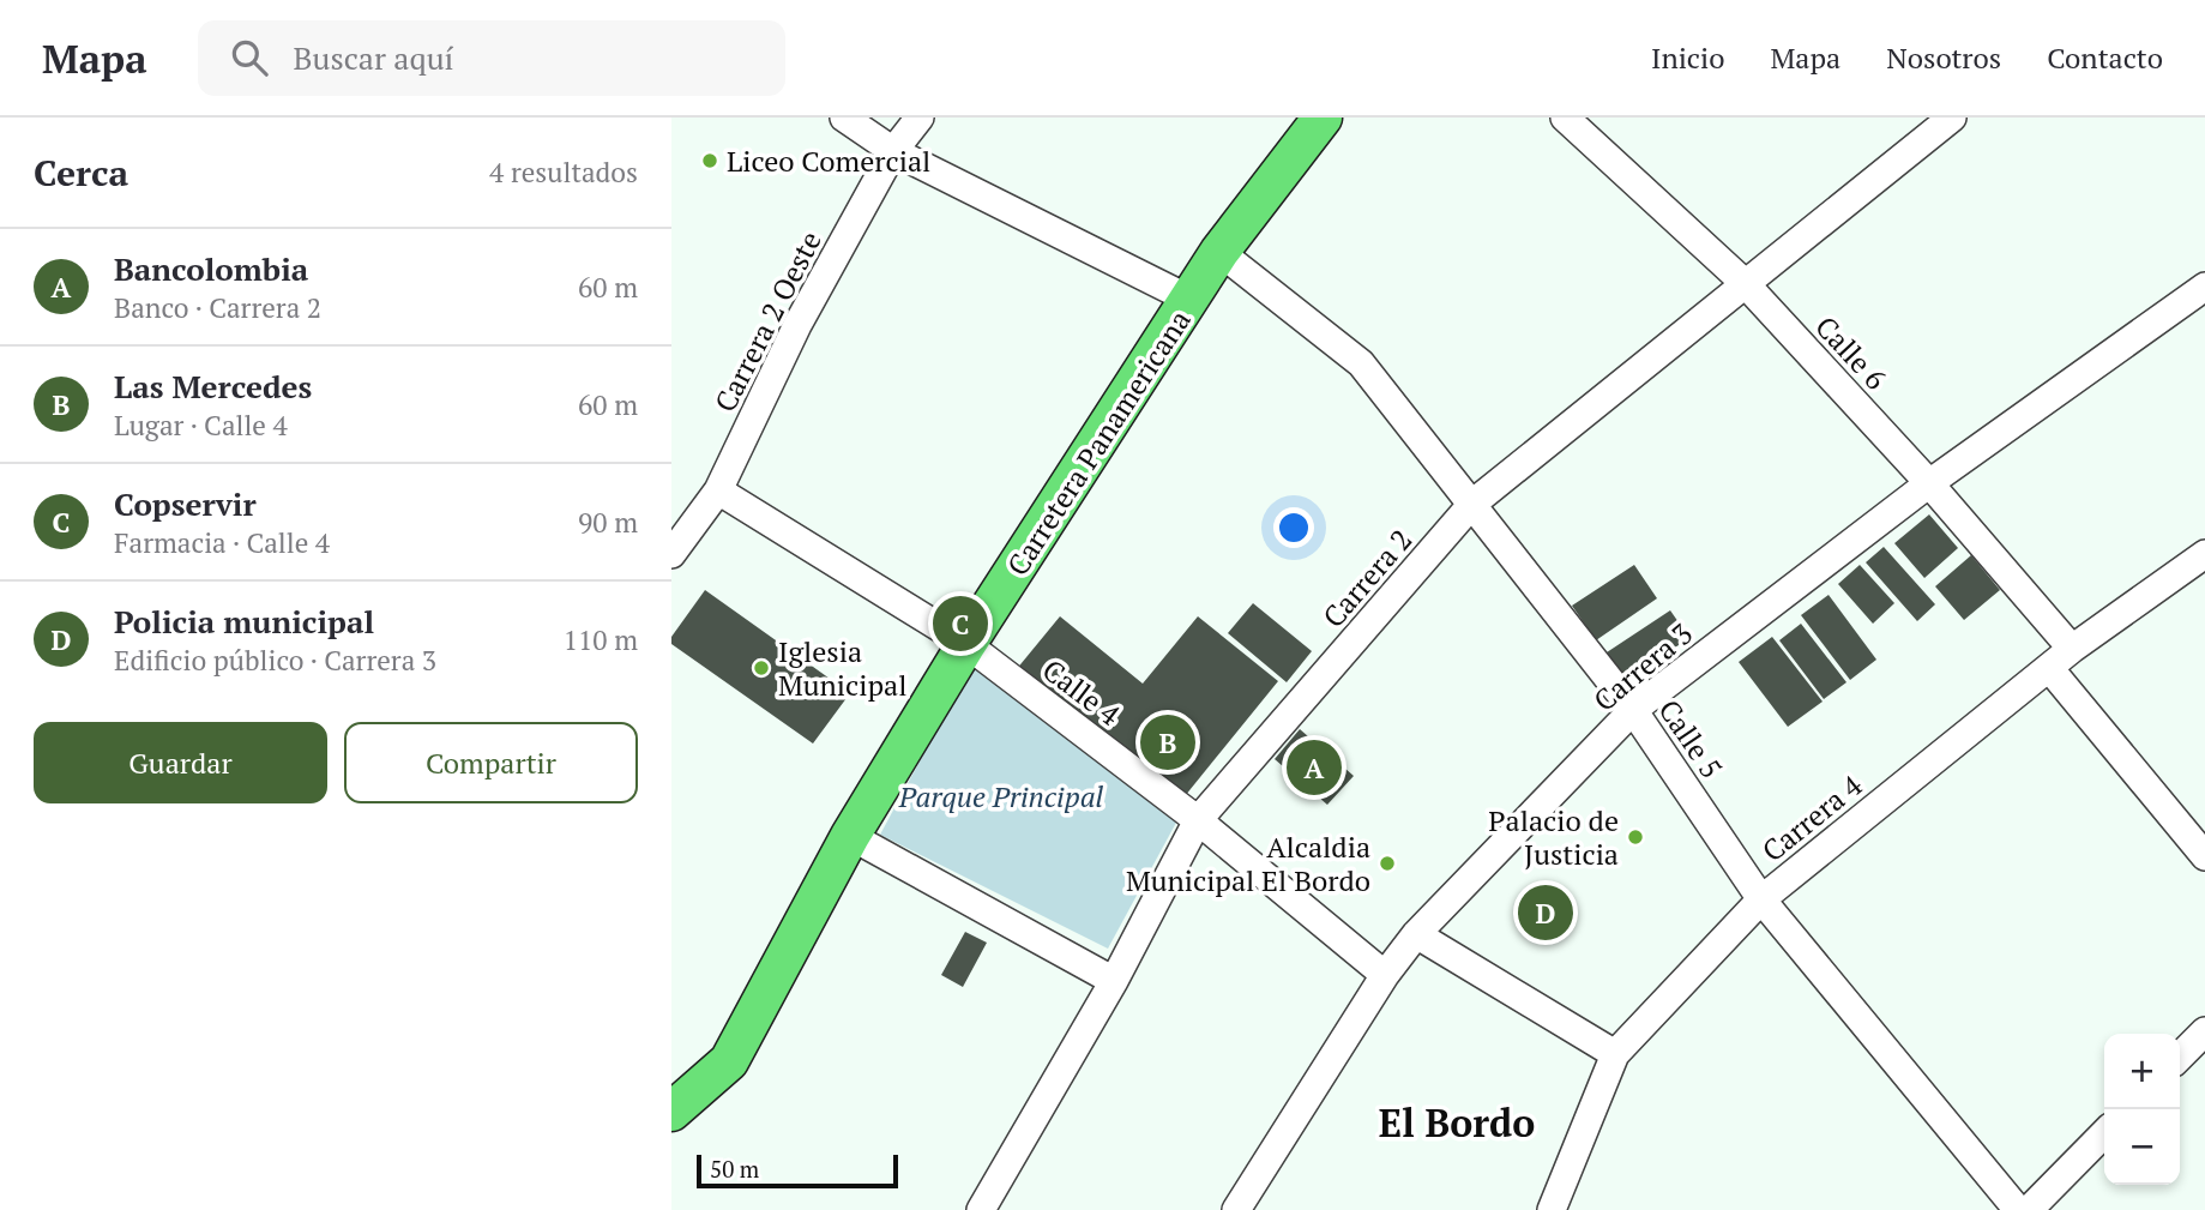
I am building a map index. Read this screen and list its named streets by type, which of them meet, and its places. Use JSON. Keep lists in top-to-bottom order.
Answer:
{
  "streets": {
    "highway": ["Carretera Panamericana"],
    "street": [
      "Carrera 2 Oeste",
      "Calle 6",
      "Carrera 2",
      "Carrera 3",
      "Calle 4",
      "Calle 5",
      "Carrera 4"
    ]
  },
  "crossings": [
    ["Carrera 2 Oeste", "Calle 4"],
    ["Calle 6", "Carrera 2"],
    ["Calle 6", "Carrera 3"],
    ["Calle 6", "Carrera 4"],
    ["Carretera Panamericana", "Calle 4"],
    ["Carretera Panamericana", "Calle 5"],
    ["Carrera 2", "Calle 4"],
    ["Carrera 2", "Calle 5"],
    ["Carrera 3", "Calle 4"],
    ["Carrera 3", "Calle 5"],
    ["Calle 5", "Carrera 4"]
  ],
  "districts": ["El Bordo"],
  "parks": ["Parque Principal"],
  "places": [
    "Liceo Comercial",
    "Iglesia Municipal",
    "Palacio de Justicia",
    "Alcaldia Municipal El Bordo"
  ],
  "scale_bar": "50 m",
  "page": {
    "header": "Mapa",
    "search": "Buscar aquí",
    "nav": [
      "Inicio",
      "Mapa",
      "Nosotros",
      "Contacto"
    ],
    "heading": ["Cerca", "4 resultados"],
    "list": [
      {
        "mark": "A",
        "name": "Bancolombia",
        "note": "Banco · Carrera 2",
        "value": "60 m"
      },
      {
        "mark": "B",
        "name": "Las Mercedes",
        "note": "Lugar · Calle 4",
        "value": "60 m"
      },
      {
        "mark": "C",
        "name": "Copservir",
        "note": "Farmacia · Calle 4",
        "value": "90 m"
      },
      {
        "mark": "D",
        "name": "Policia municipal",
        "note": "Edificio público · Carrera 3",
        "value": "110 m"
      }
    ],
    "pins": [
      "C",
      "B",
      "A",
      "D"
    ],
    "buttons": ["Guardar", "Compartir"],
    "map_buttons": ["+", "−"],
    "scale": "50 m"
  }
}
